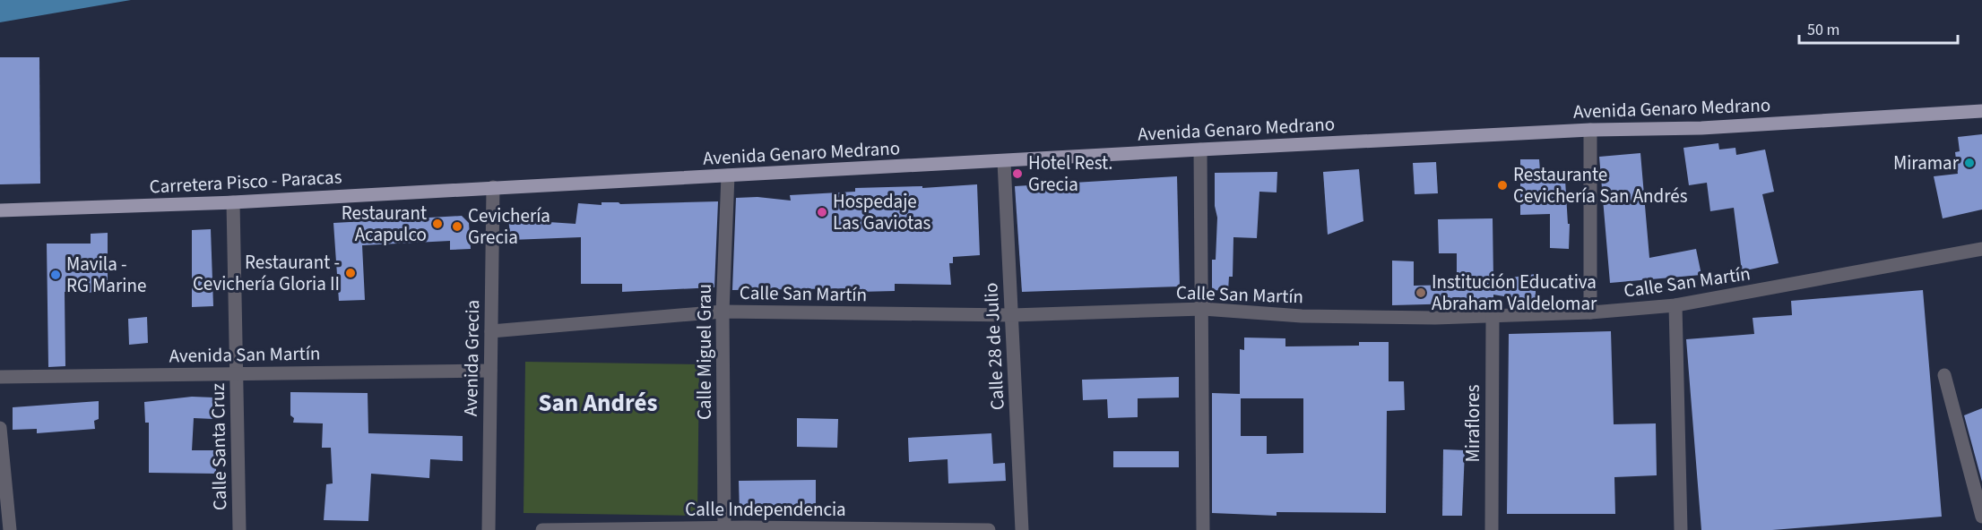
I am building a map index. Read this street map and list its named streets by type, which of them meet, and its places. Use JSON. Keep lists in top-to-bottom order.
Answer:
{
  "streets": {
    "main road": ["Avenida Genaro Medrano", "Carretera Pisco - Paracas"],
    "street": [
      "Calle San Martín",
      "Calle 28 de Julio",
      "Calle Miguel Grau",
      "Avenida San Martín",
      "Avenida Grecia",
      "Miraflores",
      "Calle Santa Cruz",
      "Calle Independencia"
    ]
  },
  "crossings": [
    ["Avenida Genaro Medrano", "Carretera Pisco - Paracas"],
    ["Avenida Genaro Medrano", "Calle 28 de Julio"],
    ["Avenida Genaro Medrano", "Calle Miguel Grau"],
    ["Avenida Genaro Medrano", "Avenida Grecia"],
    ["Carretera Pisco - Paracas", "Avenida Grecia"],
    ["Carretera Pisco - Paracas", "Calle Santa Cruz"],
    ["Calle San Martín", "Calle 28 de Julio"],
    ["Calle San Martín", "Calle Miguel Grau"],
    ["Calle San Martín", "Avenida Grecia"],
    ["Calle San Martín", "Miraflores"],
    ["Calle Miguel Grau", "Calle Independencia"],
    ["Avenida San Martín", "Avenida Grecia"],
    ["Avenida San Martín", "Calle Santa Cruz"]
  ],
  "districts": ["San Andrés"],
  "places": [
    "Miramar",
    "Hotel Rest. Grecia",
    "Restaurante Cevichería San Andrés",
    "Hospedaje Las Gaviotas",
    "Restaurant Acapulco",
    "Cevichería Grecia",
    "Restaurant - Cevichería Gloria II",
    "Mavila - RG Marine",
    "Institución Educativa Abraham Valdelomar"
  ],
  "scale_bar": "50 m"
}
